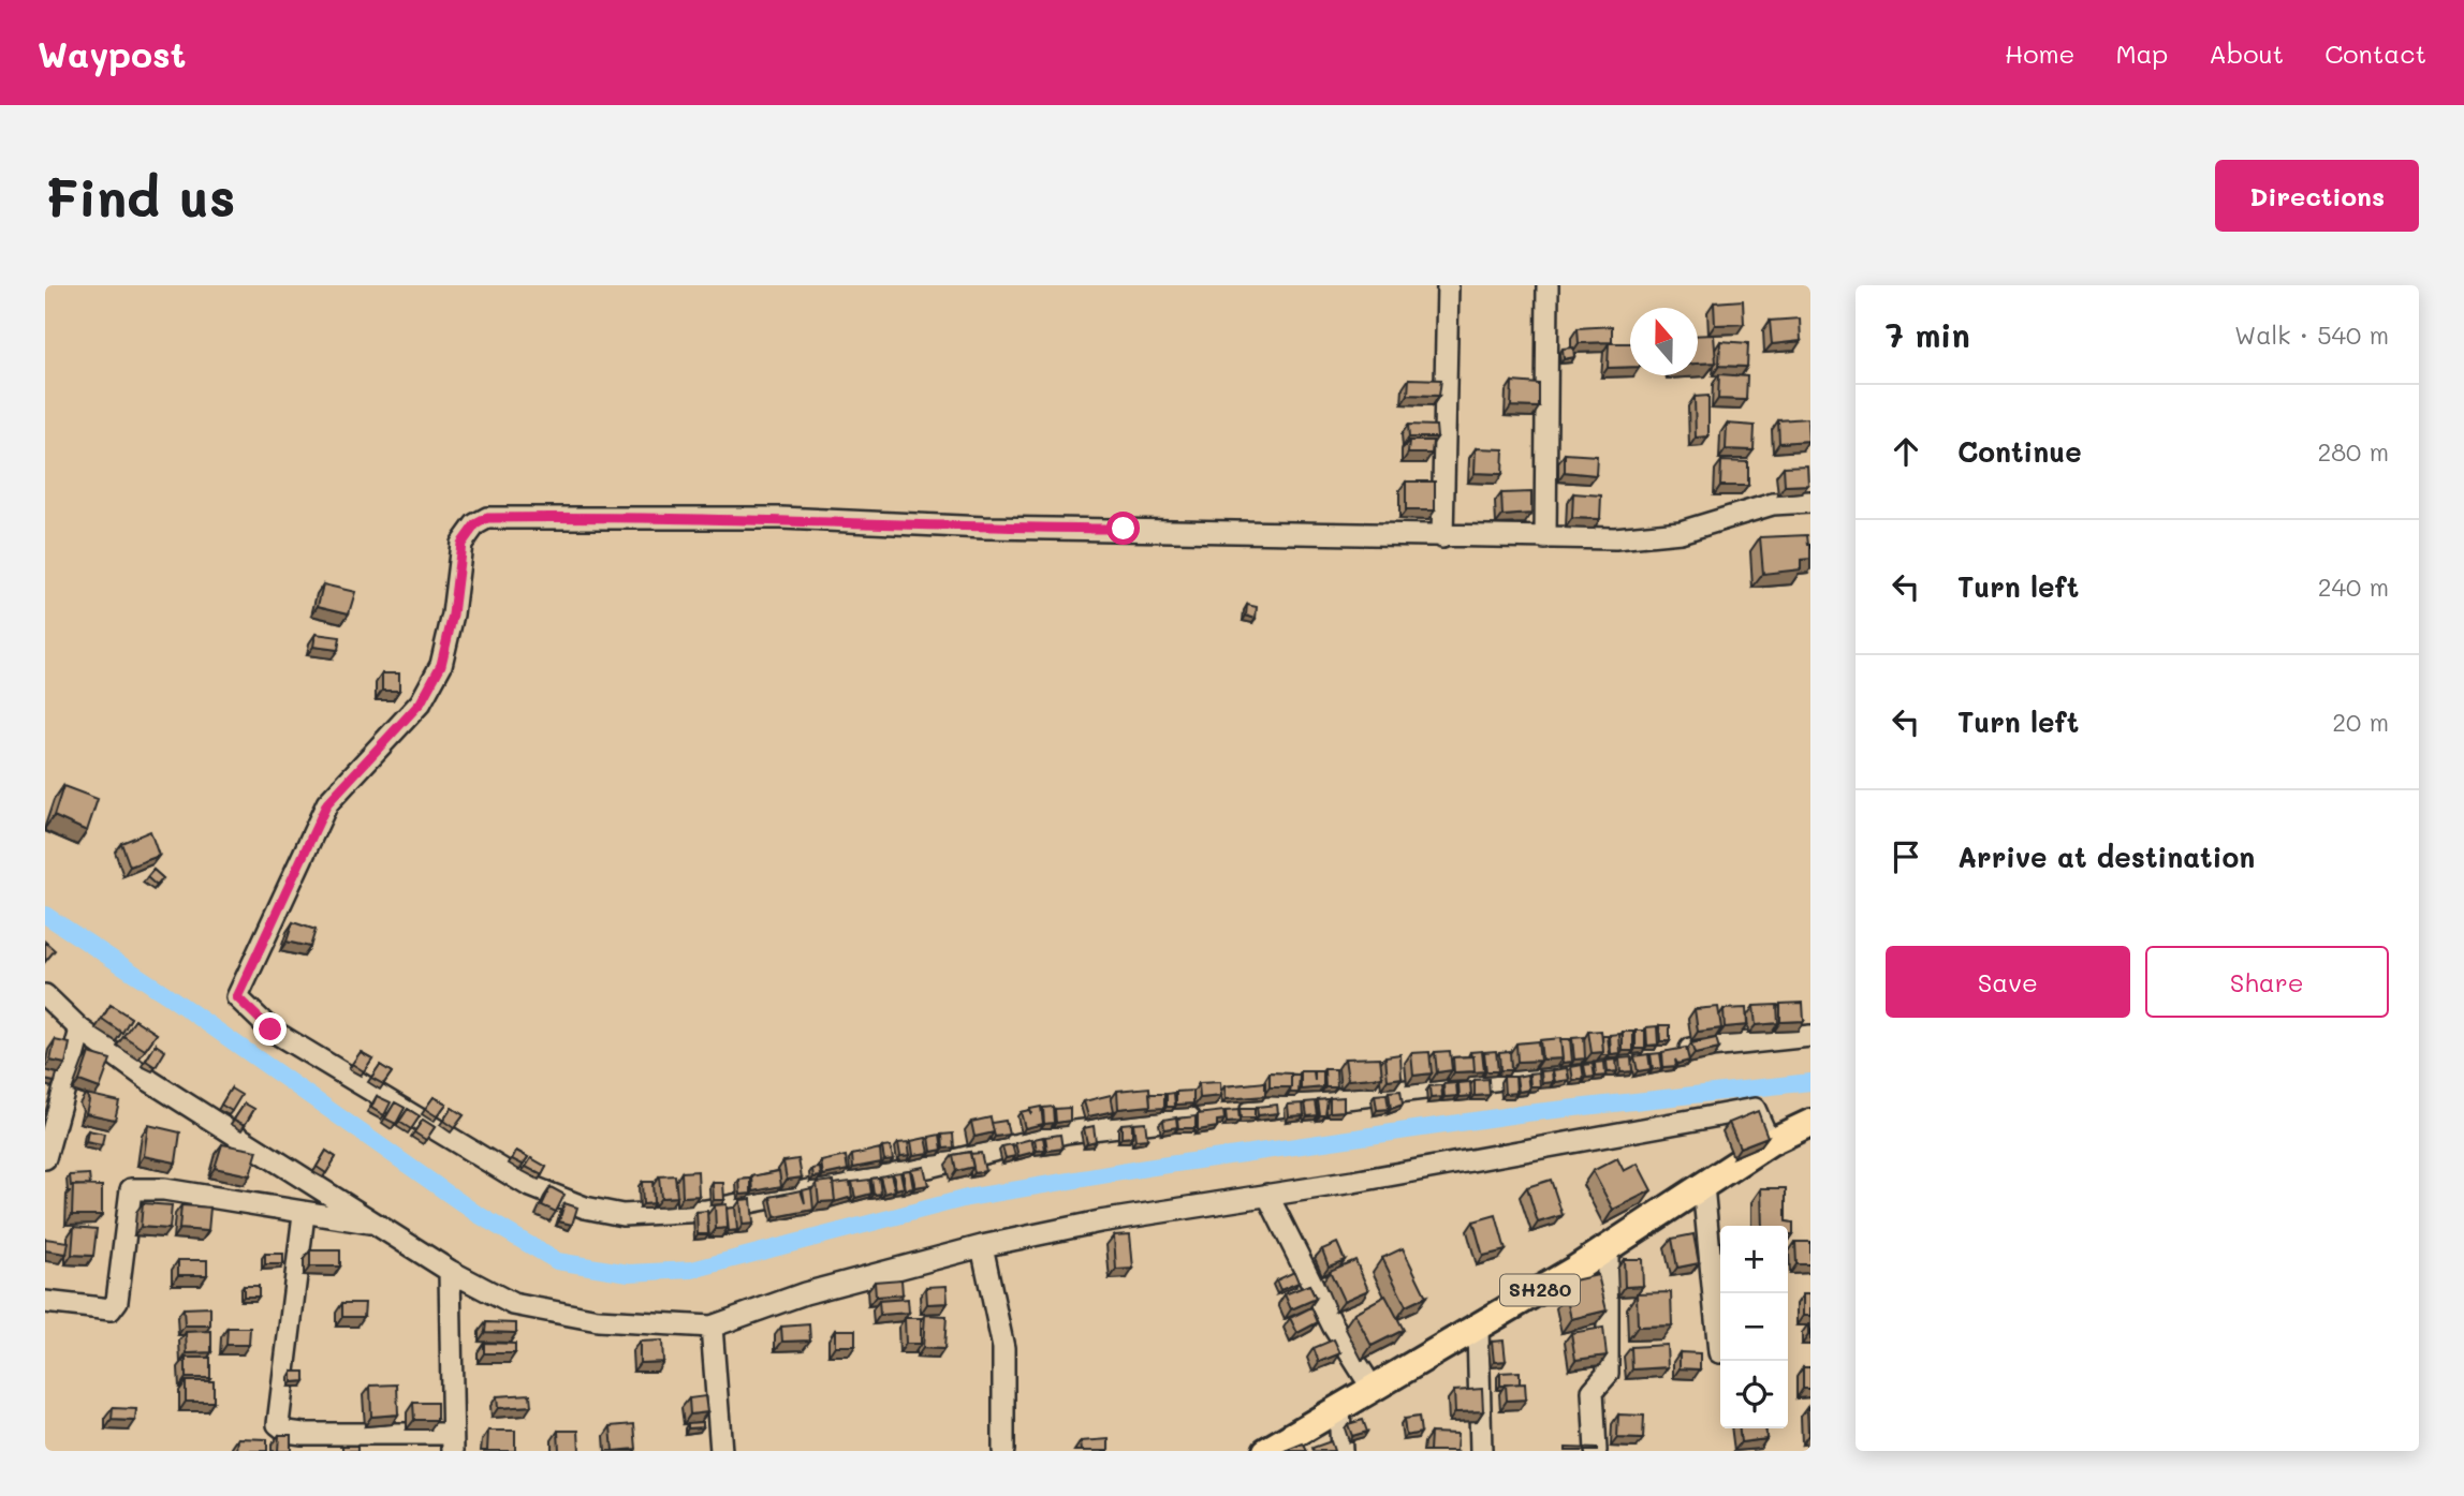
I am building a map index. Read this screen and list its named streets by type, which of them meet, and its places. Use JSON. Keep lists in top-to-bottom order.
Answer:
{
  "streets": {
    "main road": ["SH280"]
  },
  "north": "top",
  "page": {
    "header": "Waypost",
    "nav": [
      "Home",
      "Map",
      "About",
      "Contact"
    ],
    "buttons": [
      "Directions",
      ["Save", "Share"]
    ],
    "title": "Find us",
    "heading": ["7 min", "Walk · 540 m"],
    "list": [
      ["Continue", "280 m"],
      ["Turn left", "240 m"],
      ["Turn left", "20 m"],
      "Arrive at destination"
    ],
    "map_buttons": ["+", "−"]
  }
}
